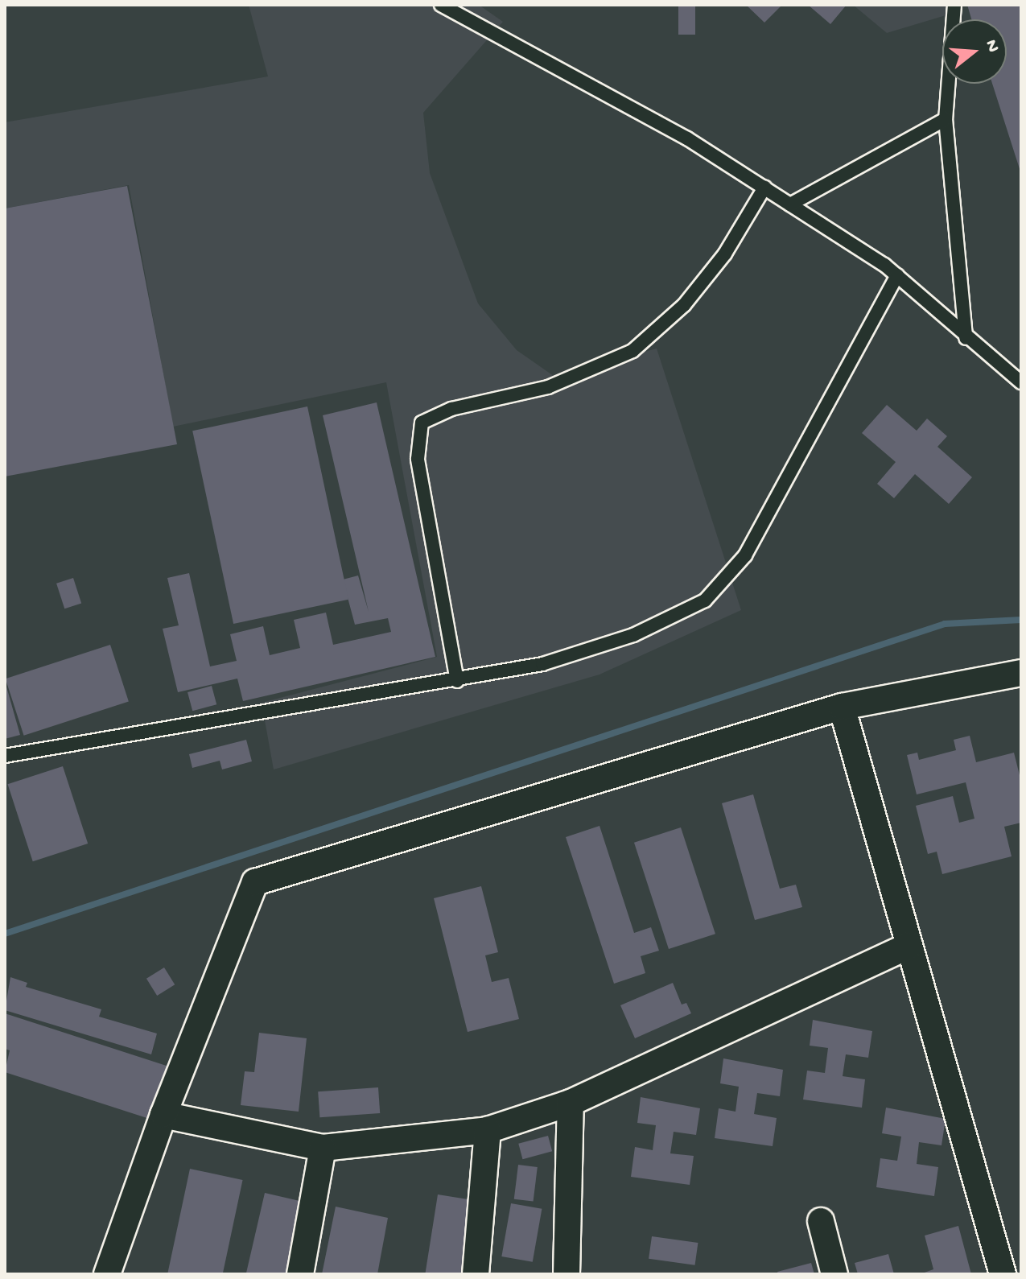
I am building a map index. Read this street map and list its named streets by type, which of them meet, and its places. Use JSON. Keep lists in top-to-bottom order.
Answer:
{
  "north": "right"
}
